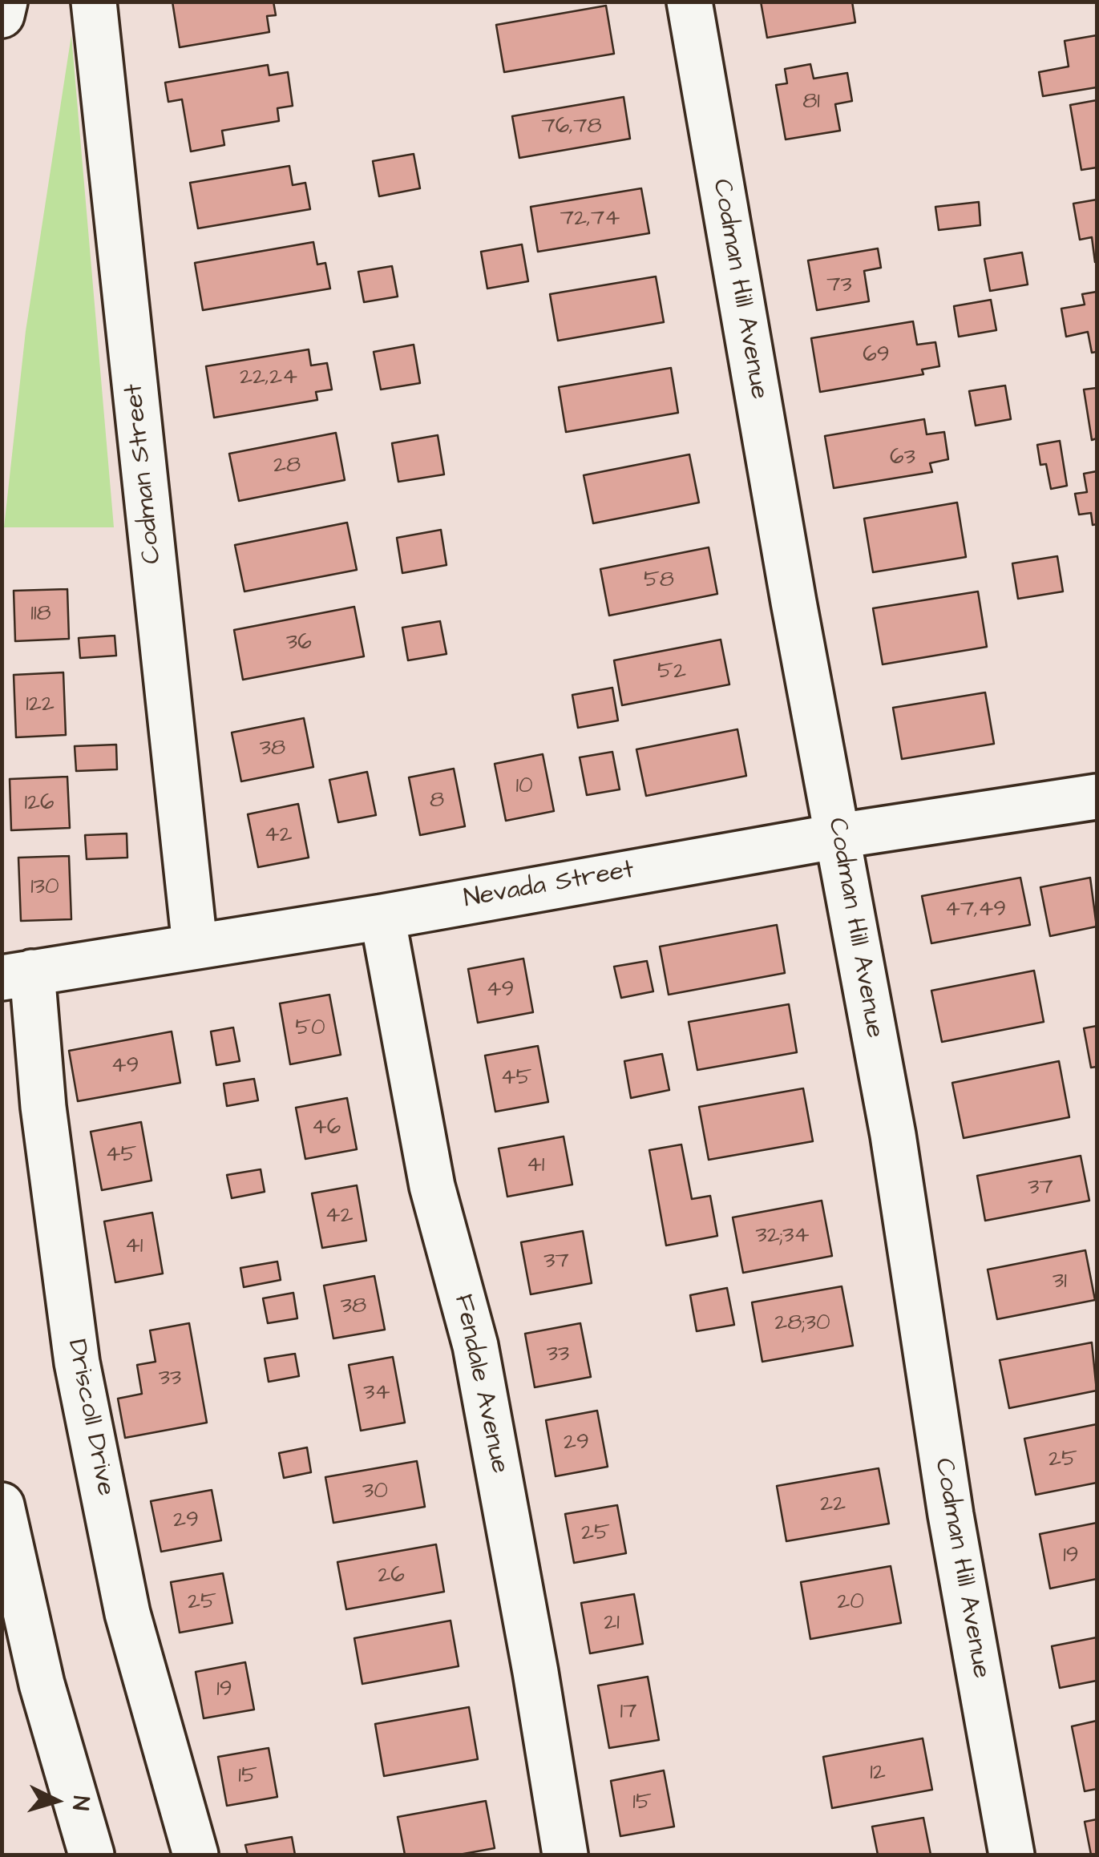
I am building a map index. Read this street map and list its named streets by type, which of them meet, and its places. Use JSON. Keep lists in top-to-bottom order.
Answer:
{
  "streets": {
    "main road": [
      "Codman Hill Avenue",
      "Codman Street",
      "Nevada Street",
      "Fendale Avenue",
      "Driscoll Drive"
    ]
  },
  "crossings": [
    ["Codman Hill Avenue", "Nevada Street"],
    ["Codman Street", "Nevada Street"],
    ["Nevada Street", "Fendale Avenue"],
    ["Nevada Street", "Driscoll Drive"]
  ],
  "house_numbers": [
    "81",
    "76,78",
    "72,74",
    "73",
    "69",
    "22,24",
    "63",
    "28",
    "58",
    "118",
    "36",
    "52",
    "122",
    "38",
    "10",
    "8",
    "126",
    "42",
    "130",
    "47,49",
    "49",
    "50",
    "49",
    "45",
    "46",
    "45",
    "41",
    "37",
    "42",
    "32;34",
    "41",
    "37",
    "31",
    "38",
    "28;30",
    "33",
    "33",
    "34",
    "29",
    "25",
    "30",
    "22",
    "29",
    "25",
    "19",
    "26",
    "25",
    "20",
    "21",
    "19",
    "17",
    "12",
    "15",
    "15"
  ],
  "north": "right"
}
